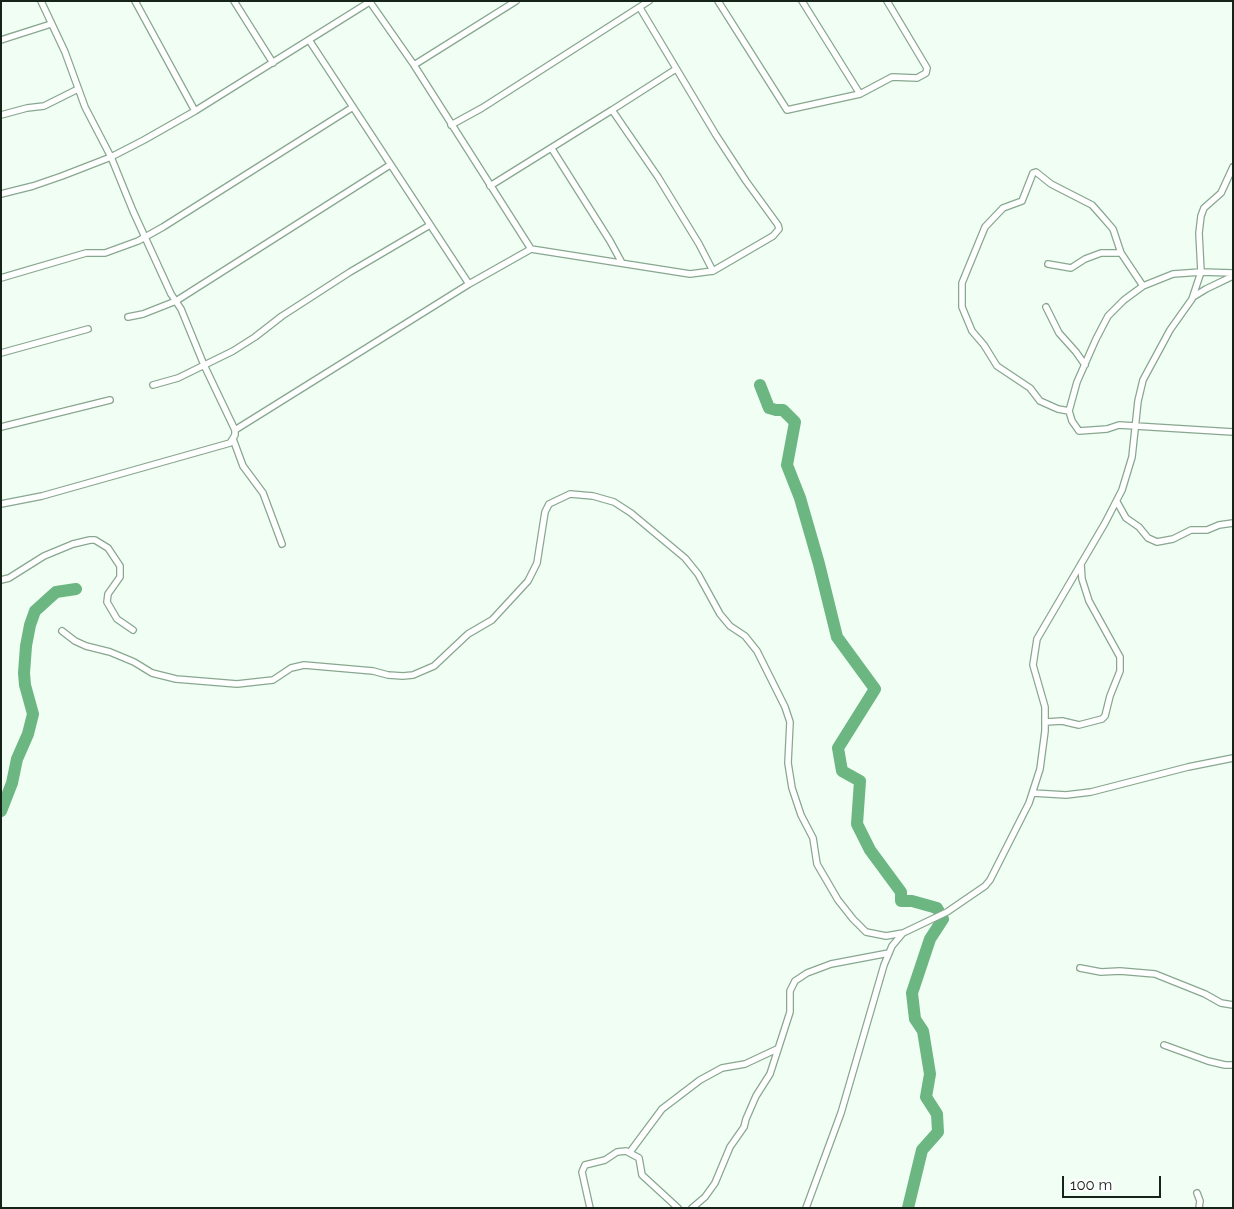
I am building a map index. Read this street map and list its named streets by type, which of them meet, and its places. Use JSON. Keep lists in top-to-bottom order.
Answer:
{
  "scale_bar": "100 m"
}
